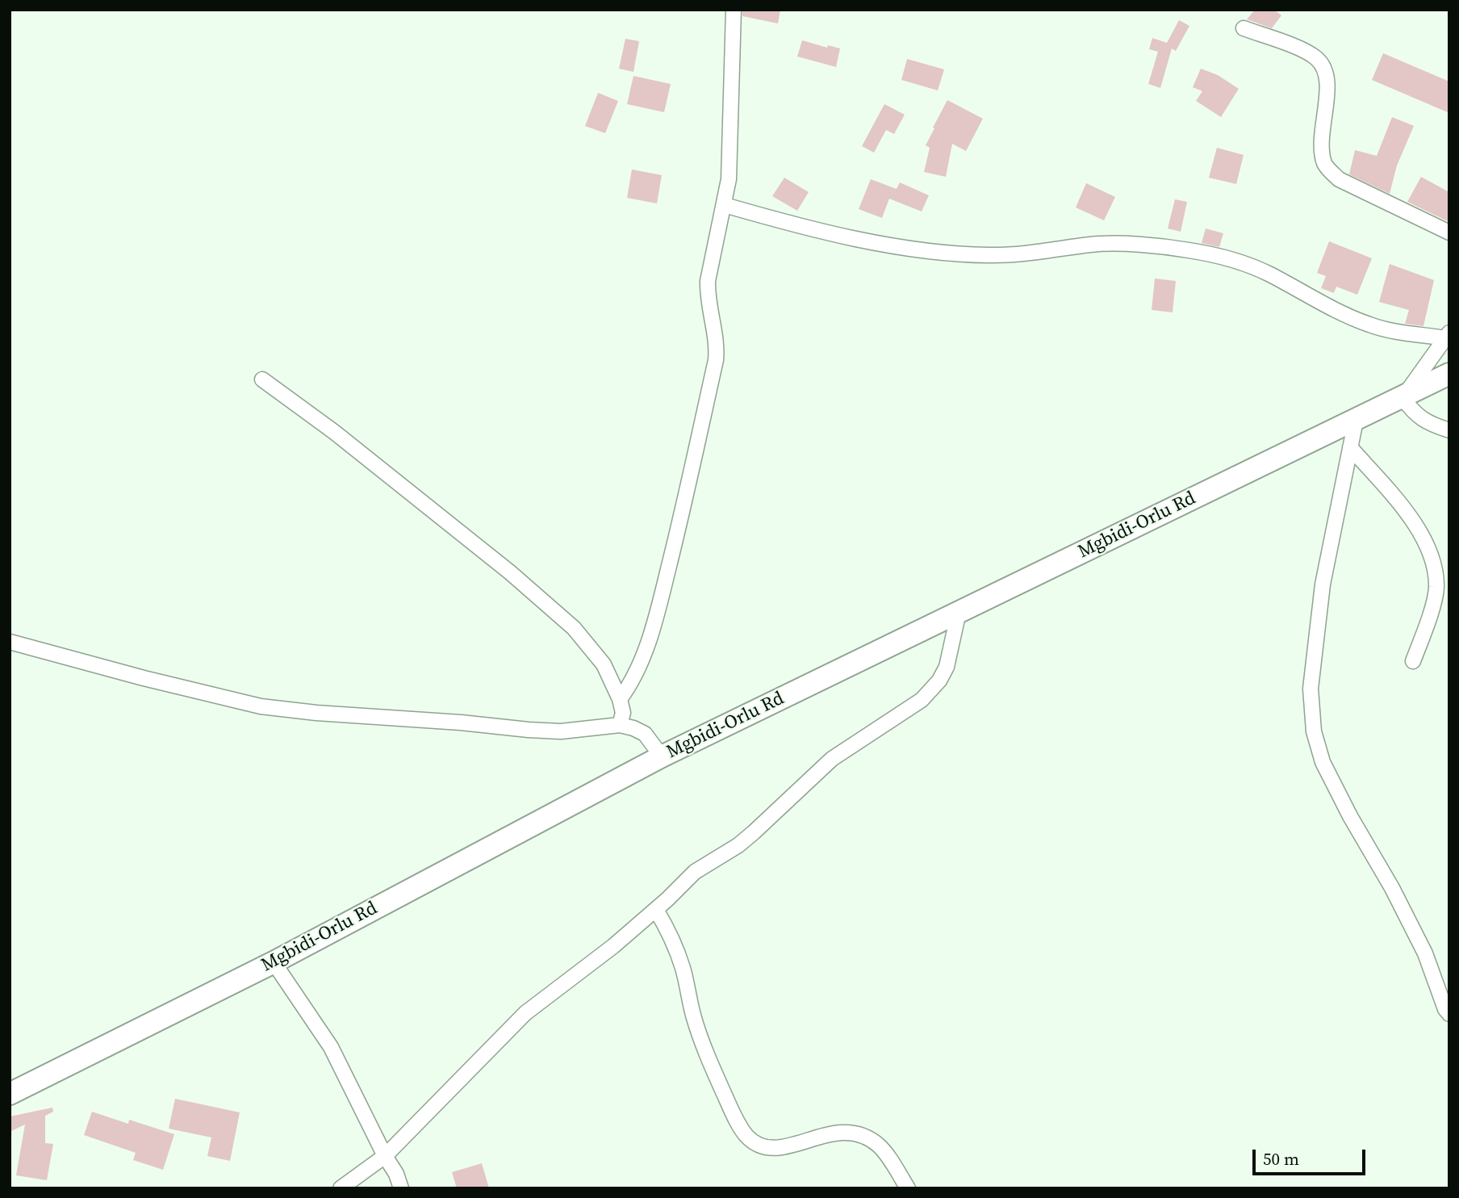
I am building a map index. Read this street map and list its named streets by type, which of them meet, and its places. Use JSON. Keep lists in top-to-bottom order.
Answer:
{
  "streets": {
    "main road": ["Mgbidi-Orlu Rd"]
  },
  "scale_bar": "50 m"
}
